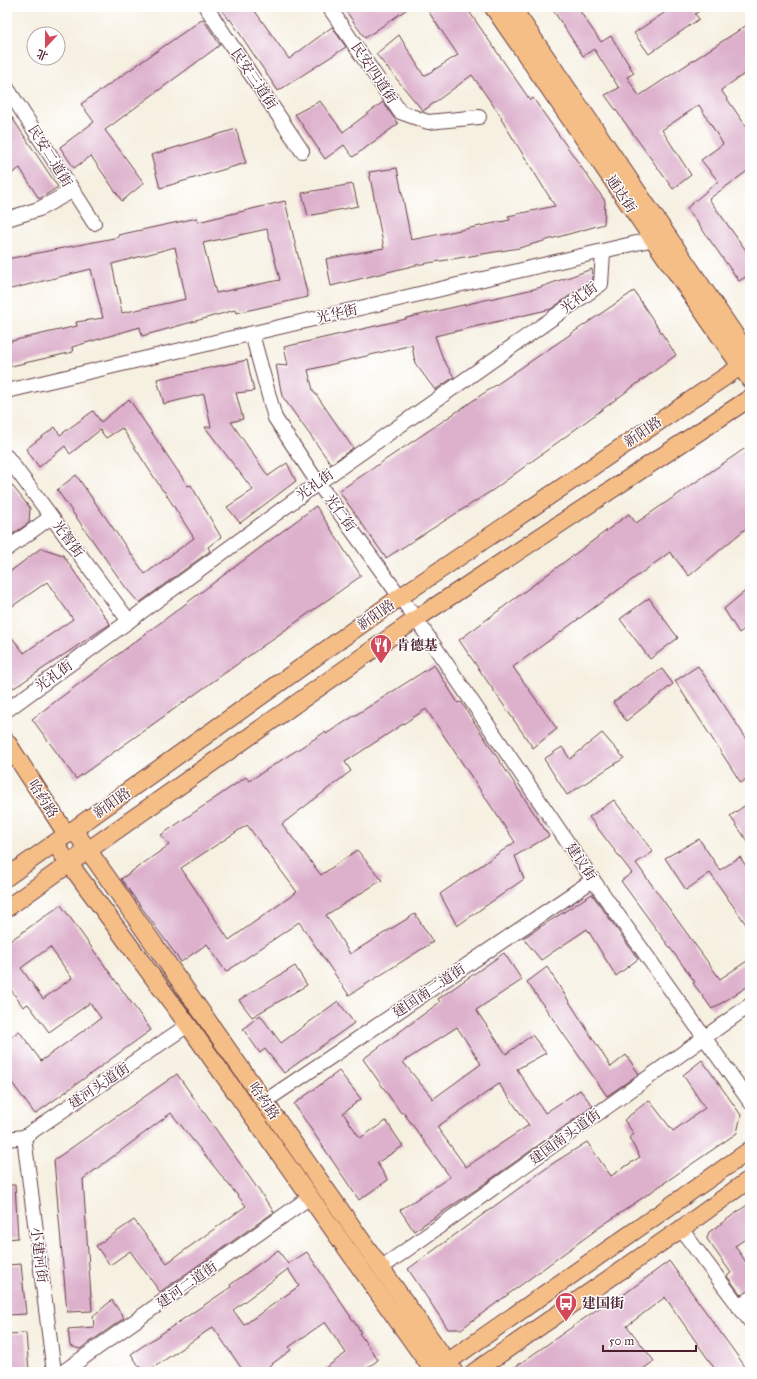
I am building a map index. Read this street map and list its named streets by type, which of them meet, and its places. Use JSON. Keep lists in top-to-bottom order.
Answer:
{
  "streets": {
    "main road": ["通达街", "新阳路", "哈药路"],
    "street": [
      "民安四道街",
      "民安三道街",
      "民安二道街",
      "光礼街",
      "光华街",
      "光仁街",
      "光智街",
      "建议街",
      "建国南二道街",
      "建河头道街",
      "建国南头道街",
      "小建河街",
      "建河二道街"
    ]
  },
  "crossings": [
    ["通达街", "光华街"],
    ["通达街", "新阳路"],
    ["光礼街", "光华街"],
    ["光礼街", "光仁街"],
    ["光礼街", "光智街"],
    ["光华街", "光仁街"],
    ["新阳路", "光仁街"],
    ["新阳路", "哈药路"],
    ["新阳路", "建议街"],
    ["光仁街", "建议街"],
    ["哈药路", "建国南二道街"],
    ["哈药路", "建河头道街"],
    ["哈药路", "建国南头道街"],
    ["哈药路", "建河二道街"],
    ["建议街", "建国南二道街"],
    ["建议街", "建国南头道街"],
    ["建河头道街", "小建河街"]
  ],
  "places": {
    "restaurant": ["肯德基"],
    "bus stop": ["建国街"]
  },
  "scale_bar": "50 m",
  "north": "bottom"
}
